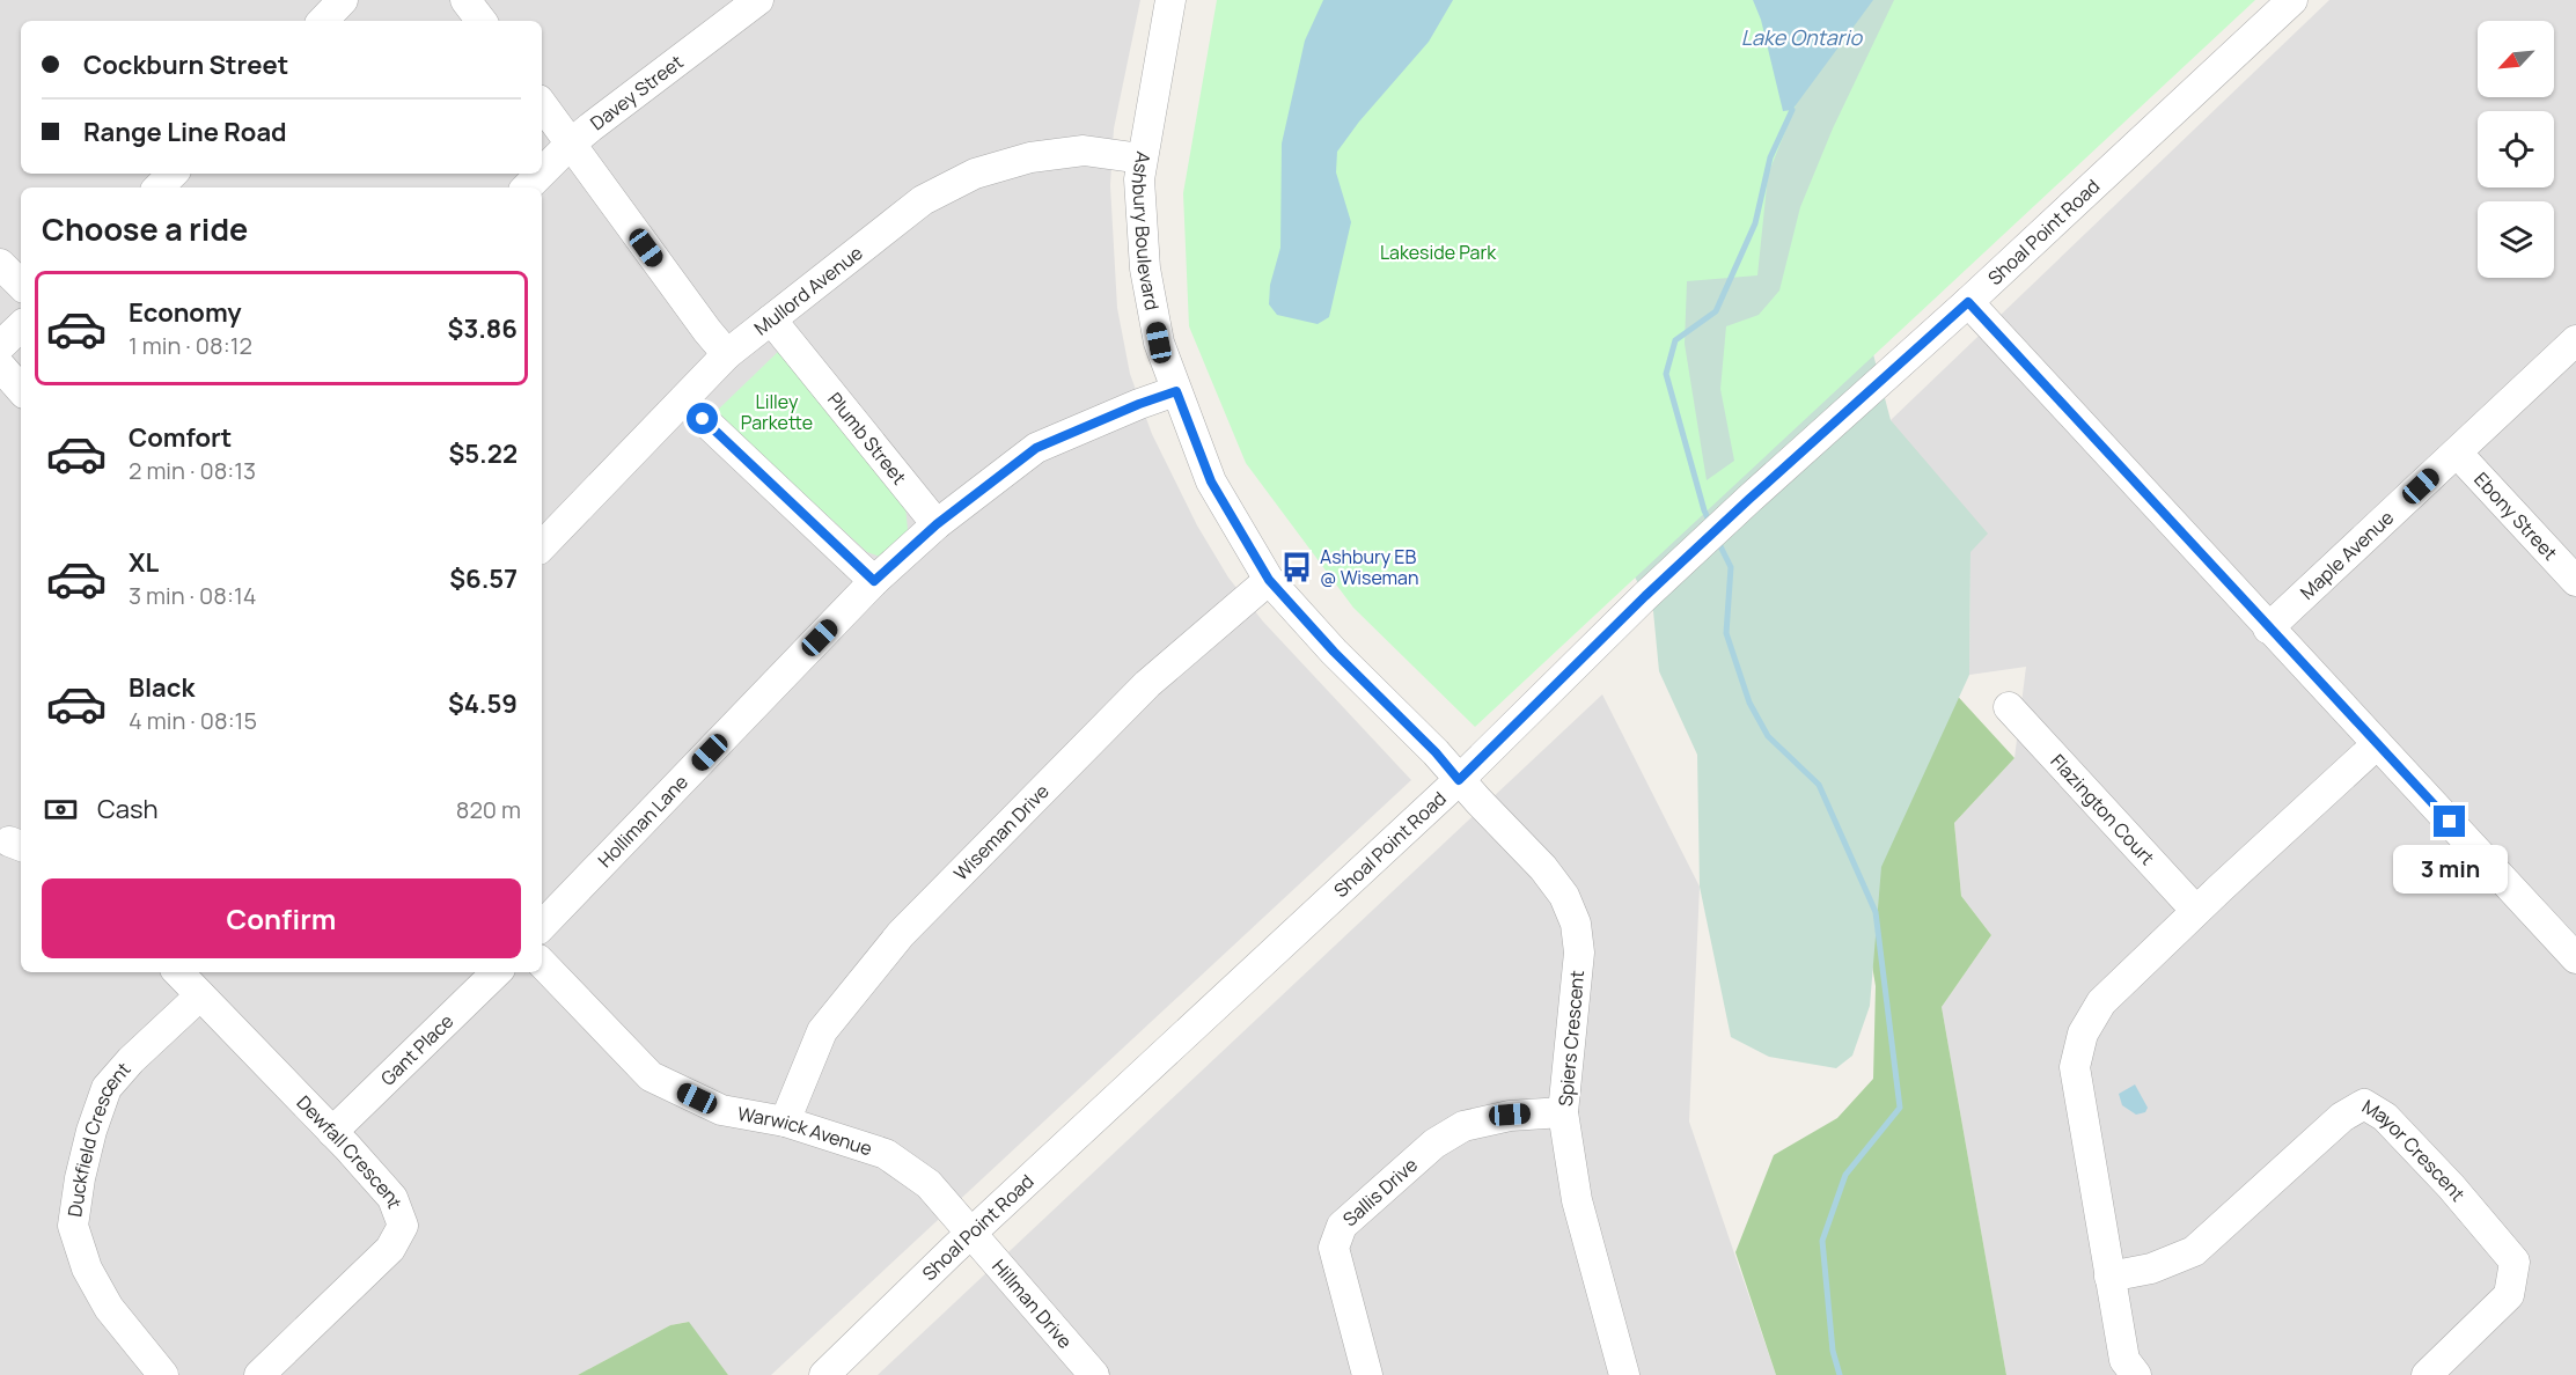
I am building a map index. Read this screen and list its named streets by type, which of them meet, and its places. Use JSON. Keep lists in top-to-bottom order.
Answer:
{
  "streets": {
    "street": [
      "Davey Street",
      "Ashbury Boulevard",
      "Shoal Point Road",
      "Mullord Avenue",
      "Plumb Street",
      "Ebony Street",
      "Maple Avenue",
      "Flazington Court",
      "Holliman Lane",
      "Wiseman Drive",
      "Spiers Crescent",
      "Gant Place",
      "Warwick Avenue",
      "Duckfield Crescent",
      "Dewfall Crescent",
      "Mayor Crescent",
      "Sallis Drive",
      "Hillman Drive"
    ]
  },
  "crossings": [
    ["Ashbury Boulevard", "Shoal Point Road"],
    ["Ashbury Boulevard", "Mullord Avenue"],
    ["Ashbury Boulevard", "Holliman Lane"],
    ["Ashbury Boulevard", "Wiseman Drive"],
    ["Ashbury Boulevard", "Spiers Crescent"],
    ["Shoal Point Road", "Spiers Crescent"],
    ["Shoal Point Road", "Warwick Avenue"],
    ["Shoal Point Road", "Hillman Drive"],
    ["Mullord Avenue", "Plumb Street"],
    ["Plumb Street", "Holliman Lane"],
    ["Ebony Street", "Maple Avenue"],
    ["Wiseman Drive", "Warwick Avenue"],
    ["Spiers Crescent", "Sallis Drive"],
    ["Gant Place", "Dewfall Crescent"],
    ["Warwick Avenue", "Hillman Drive"],
    ["Duckfield Crescent", "Dewfall Crescent"]
  ],
  "water": ["Lake Ontario"],
  "parks": ["Lakeside Park", "Lilley Parkette"],
  "places": {
    "bus stop": ["Ashbury EB @ Wiseman"]
  },
  "north": "bottom left",
  "page": {
    "banner": ["Cockburn Street", "Range Line Road"],
    "heading": "Choose a ride",
    "list": [
      {
        "name": "Economy",
        "note": "1 min · 08:12",
        "value": "$3.86"
      },
      {
        "name": "Comfort",
        "note": "2 min · 08:13",
        "value": "$5.22"
      },
      {
        "name": "XL",
        "note": "3 min · 08:14",
        "value": "$6.57"
      },
      {
        "name": "Black",
        "note": "4 min · 08:15",
        "value": "$4.59"
      }
    ],
    "pay": ["Cash", "820 m"],
    "bubble": "3 min",
    "buttons": "Confirm"
  }
}
